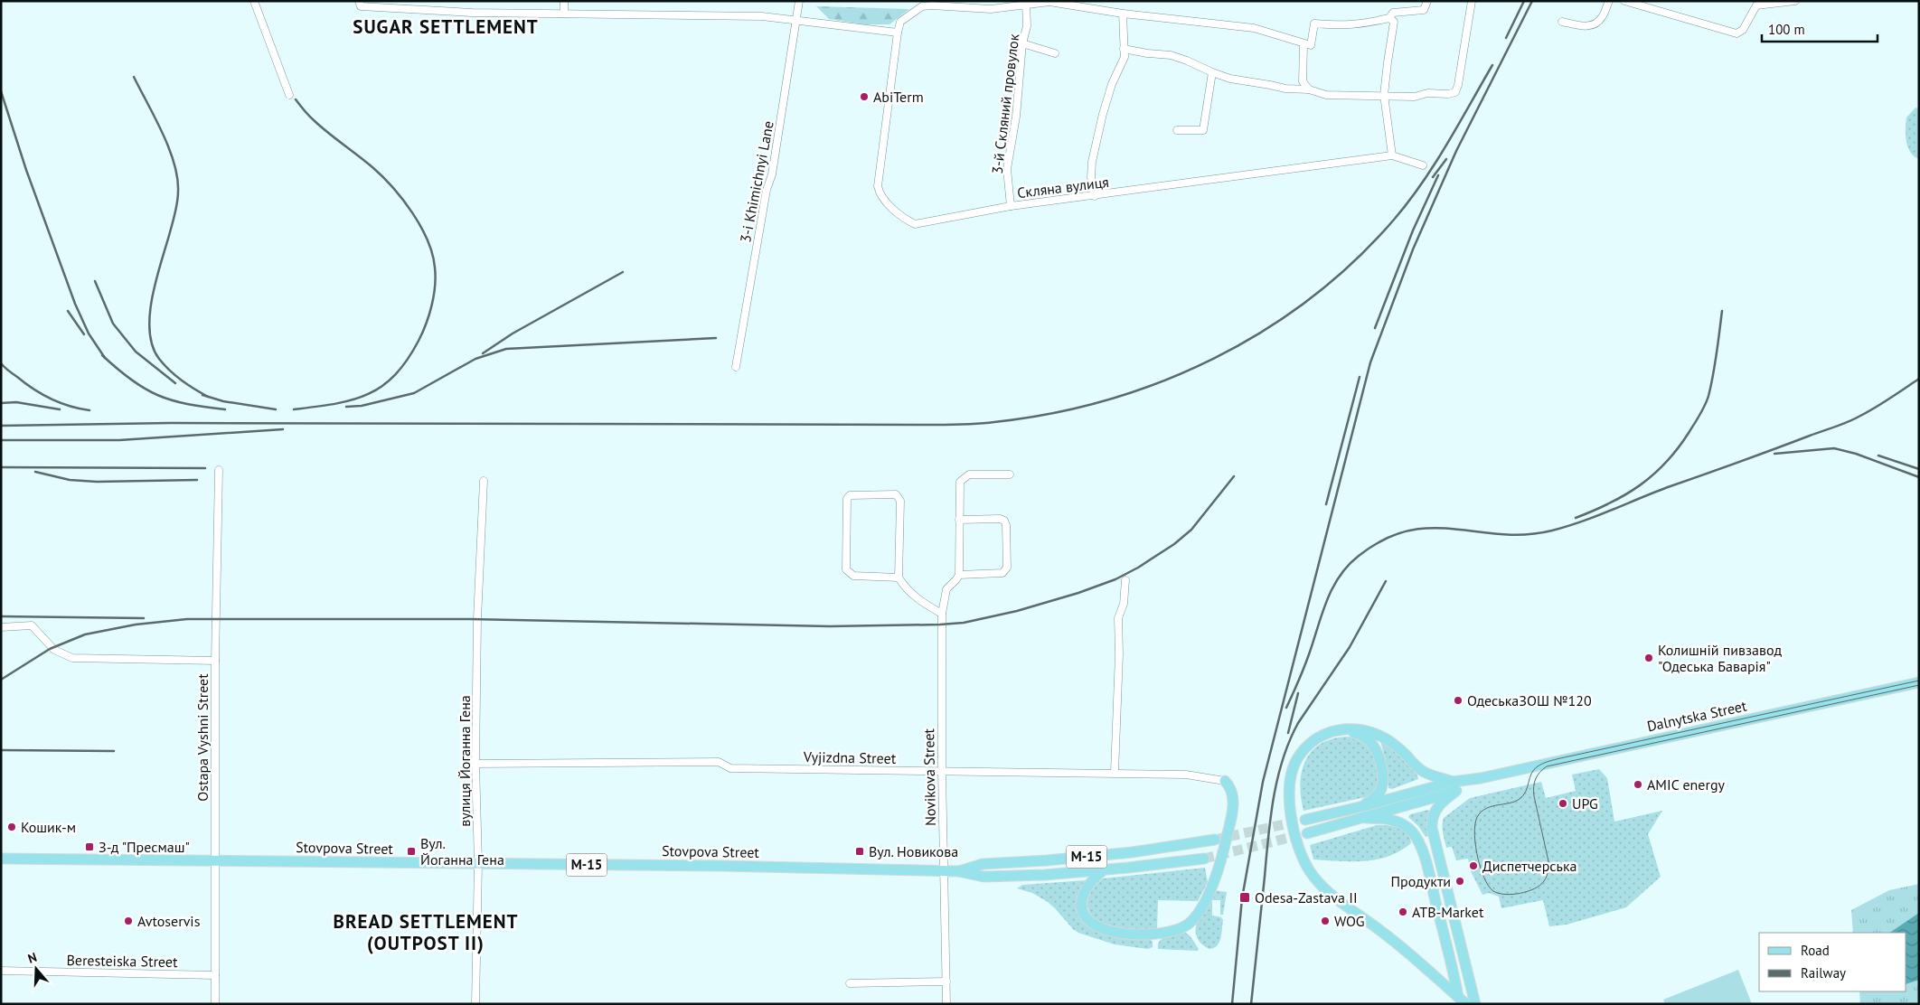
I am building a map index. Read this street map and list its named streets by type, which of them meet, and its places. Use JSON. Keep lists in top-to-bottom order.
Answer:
{
  "streets": {
    "main road": ["Dalnytska Street", "Stovpova Street", "М-15"],
    "street": [
      "3-й Скляний провулок",
      "3-i Khimichnyi Lane",
      "Скляна вулиця",
      "Ostapa Vyshni Street",
      "Vyjizdna Street",
      "вулиця Йоганна Гена",
      "Novikova Street",
      "Beresteiska Street"
    ]
  },
  "crossings": [
    ["3-й Скляний провулок", "Скляна вулиця"],
    ["Ostapa Vyshni Street", "Stovpova Street"],
    ["Ostapa Vyshni Street", "Beresteiska Street"],
    ["Vyjizdna Street", "вулиця Йоганна Гена"],
    ["Vyjizdna Street", "Novikova Street"],
    ["вулиця Йоганна Гена", "Stovpova Street"],
    ["Novikova Street", "Stovpova Street"]
  ],
  "districts": ["SUGAR SETTLEMENT", "BREAD SETTLEMENT (OUTPOST II)"],
  "places": {
    "other": [
      "AbiTerm",
      "Колишній пивзавод \"Одеська Баварія\"",
      "ОдеськаЗОШ №120",
      "AMIC energy",
      "UPG",
      "Кошик-м",
      "Диспетчерська",
      "Продукти",
      "ATB-Market",
      "Avtoservis",
      "WOG"
    ],
    "transit": [
      "З-д \"Пресмаш\"",
      "Вул. Йоганна Гена",
      "Вул. Новикова",
      "Odesa-Zastava II"
    ]
  },
  "legend": ["Road", "Railway"],
  "scale_bar": "100 m",
  "north": "top"
}
